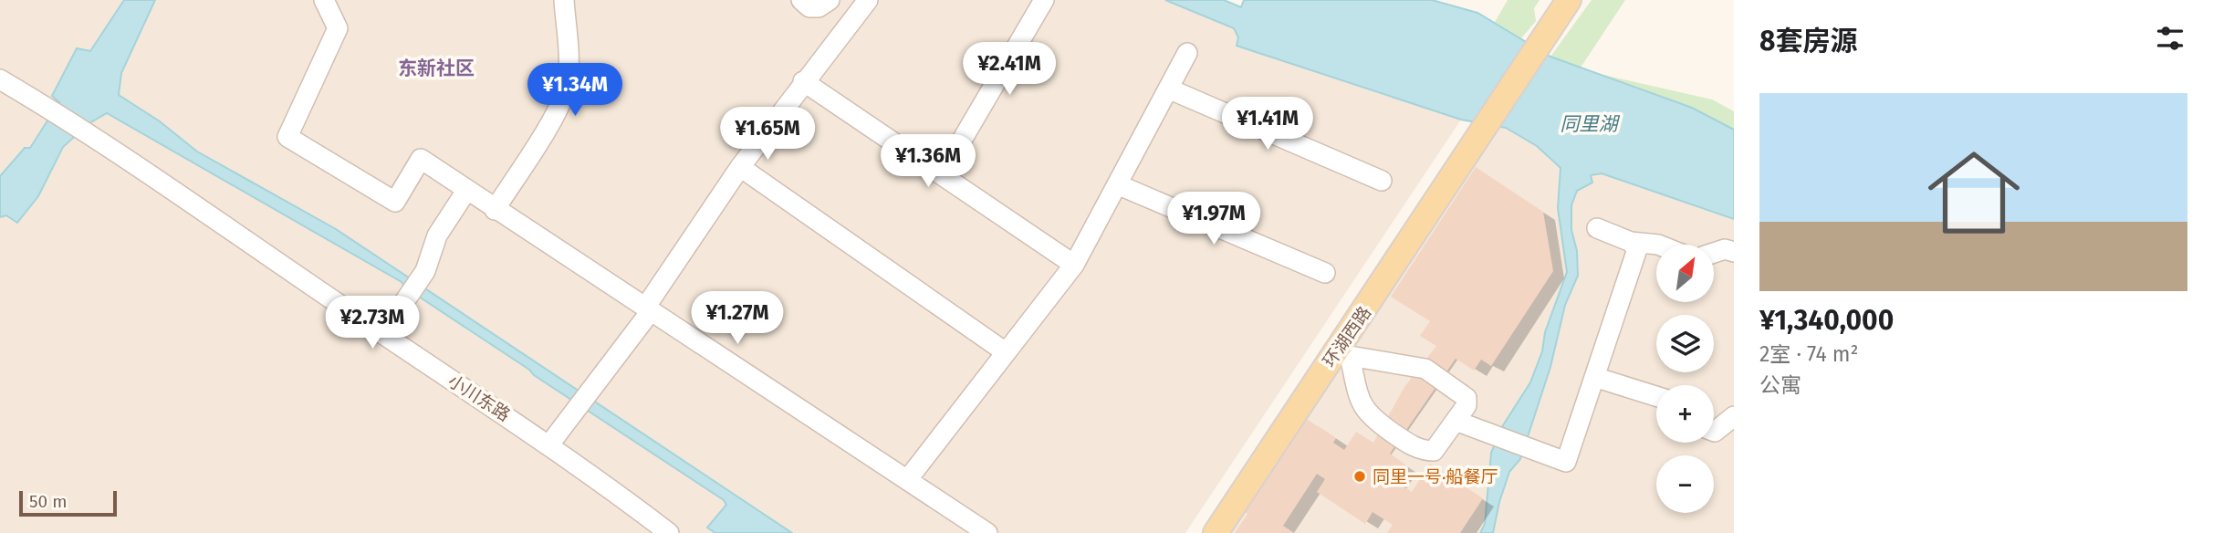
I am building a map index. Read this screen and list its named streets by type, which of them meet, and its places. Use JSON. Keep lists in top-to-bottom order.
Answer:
{
  "streets": {
    "main road": ["环湖西路"],
    "street": ["小川东路"]
  },
  "districts": ["东新社区"],
  "water": ["同里湖"],
  "places": ["同里一号·船餐厅"],
  "scale_bar": "50 m",
  "north": "top right",
  "page": {
    "heading": "8套房源",
    "price": [
      "¥2.41M",
      "¥1.34M",
      "¥1.41M",
      "¥1.65M",
      "¥1.36M",
      "¥1.97M",
      "¥1.27M",
      "¥2.73M"
    ],
    "list": [
      {
        "name": "¥1,340,000",
        "note": "2室 · 74 m² · 公寓"
      }
    ],
    "map_buttons": ["+", "−"],
    "scale": "50 m"
  }
}
